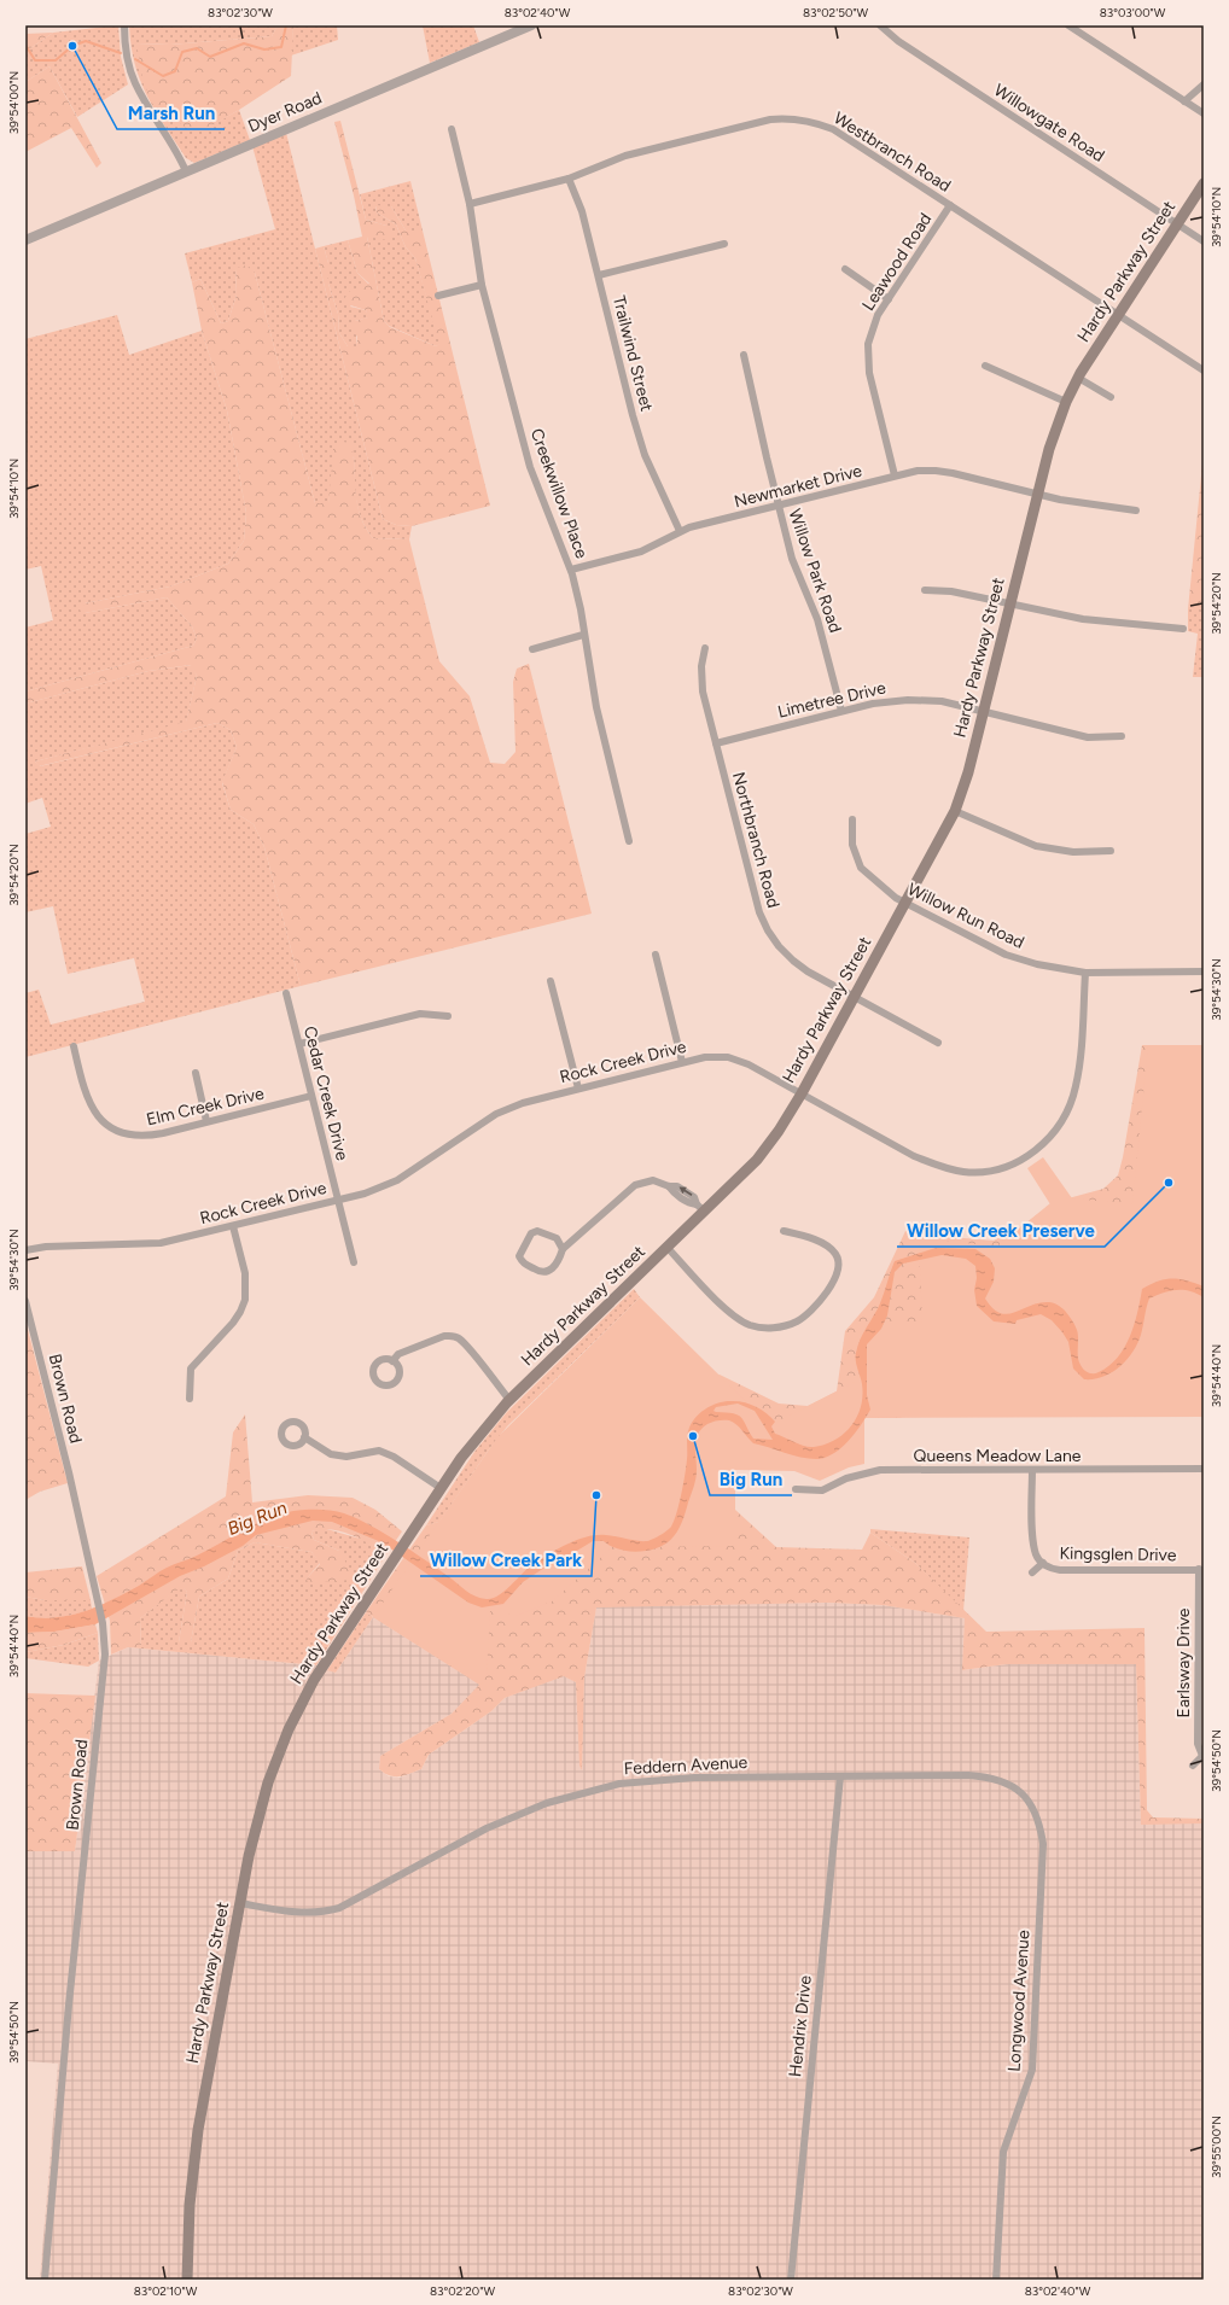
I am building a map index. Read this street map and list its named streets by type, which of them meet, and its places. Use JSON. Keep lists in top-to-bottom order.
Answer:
{
  "streets": {
    "main road": ["Hardy Parkway Street"],
    "street": [
      "Dyer Road",
      "Willowgate Road",
      "Westbranch Road",
      "Leawood Road",
      "Trailwind Street",
      "Newmarket Drive",
      "Creekwillow Place",
      "Willow Park Road",
      "Limetree Drive",
      "Northbranch Road",
      "Willow Run Road",
      "Rock Creek Drive",
      "Cedar Creek Drive",
      "Elm Creek Drive",
      "Brown Road",
      "Queens Meadow Lane",
      "Kingsglen Drive",
      "Earlsway Drive",
      "Feddern Avenue",
      "Longwood Avenue",
      "Hendrix Drive"
    ]
  },
  "crossings": [
    ["Willowgate Road", "Hardy Parkway Street"],
    ["Westbranch Road", "Leawood Road"],
    ["Westbranch Road", "Hardy Parkway Street"],
    ["Westbranch Road", "Trailwind Street"],
    ["Westbranch Road", "Creekwillow Place"],
    ["Leawood Road", "Newmarket Drive"],
    ["Hardy Parkway Street", "Newmarket Drive"],
    ["Hardy Parkway Street", "Limetree Drive"],
    ["Hardy Parkway Street", "Northbranch Road"],
    ["Hardy Parkway Street", "Willow Run Road"],
    ["Hardy Parkway Street", "Rock Creek Drive"],
    ["Hardy Parkway Street", "Feddern Avenue"],
    ["Trailwind Street", "Newmarket Drive"],
    ["Newmarket Drive", "Creekwillow Place"],
    ["Newmarket Drive", "Willow Park Road"],
    ["Willow Park Road", "Limetree Drive"],
    ["Limetree Drive", "Northbranch Road"],
    ["Willow Run Road", "Rock Creek Drive"],
    ["Rock Creek Drive", "Cedar Creek Drive"],
    ["Cedar Creek Drive", "Elm Creek Drive"],
    ["Queens Meadow Lane", "Kingsglen Drive"],
    ["Kingsglen Drive", "Earlsway Drive"],
    ["Feddern Avenue", "Longwood Avenue"],
    ["Feddern Avenue", "Hendrix Drive"]
  ],
  "water": ["Big Run"],
  "places": [
    "Marsh Run",
    "Willow Creek Preserve",
    "Big Run",
    "Willow Creek Park"
  ],
  "coordinates": [
    "83°02'30\"W",
    "83°02'40\"W",
    "83°02'50\"W",
    "83°03'00\"W",
    "39°54'00\"N",
    "39°54'10\"N",
    "39°54'20\"N",
    "39°54'30\"N",
    "39°54'40\"N",
    "39°54'50\"N",
    "39°55'00\"N",
    "83°02'10\"W",
    "83°02'20\"W"
  ]
}
